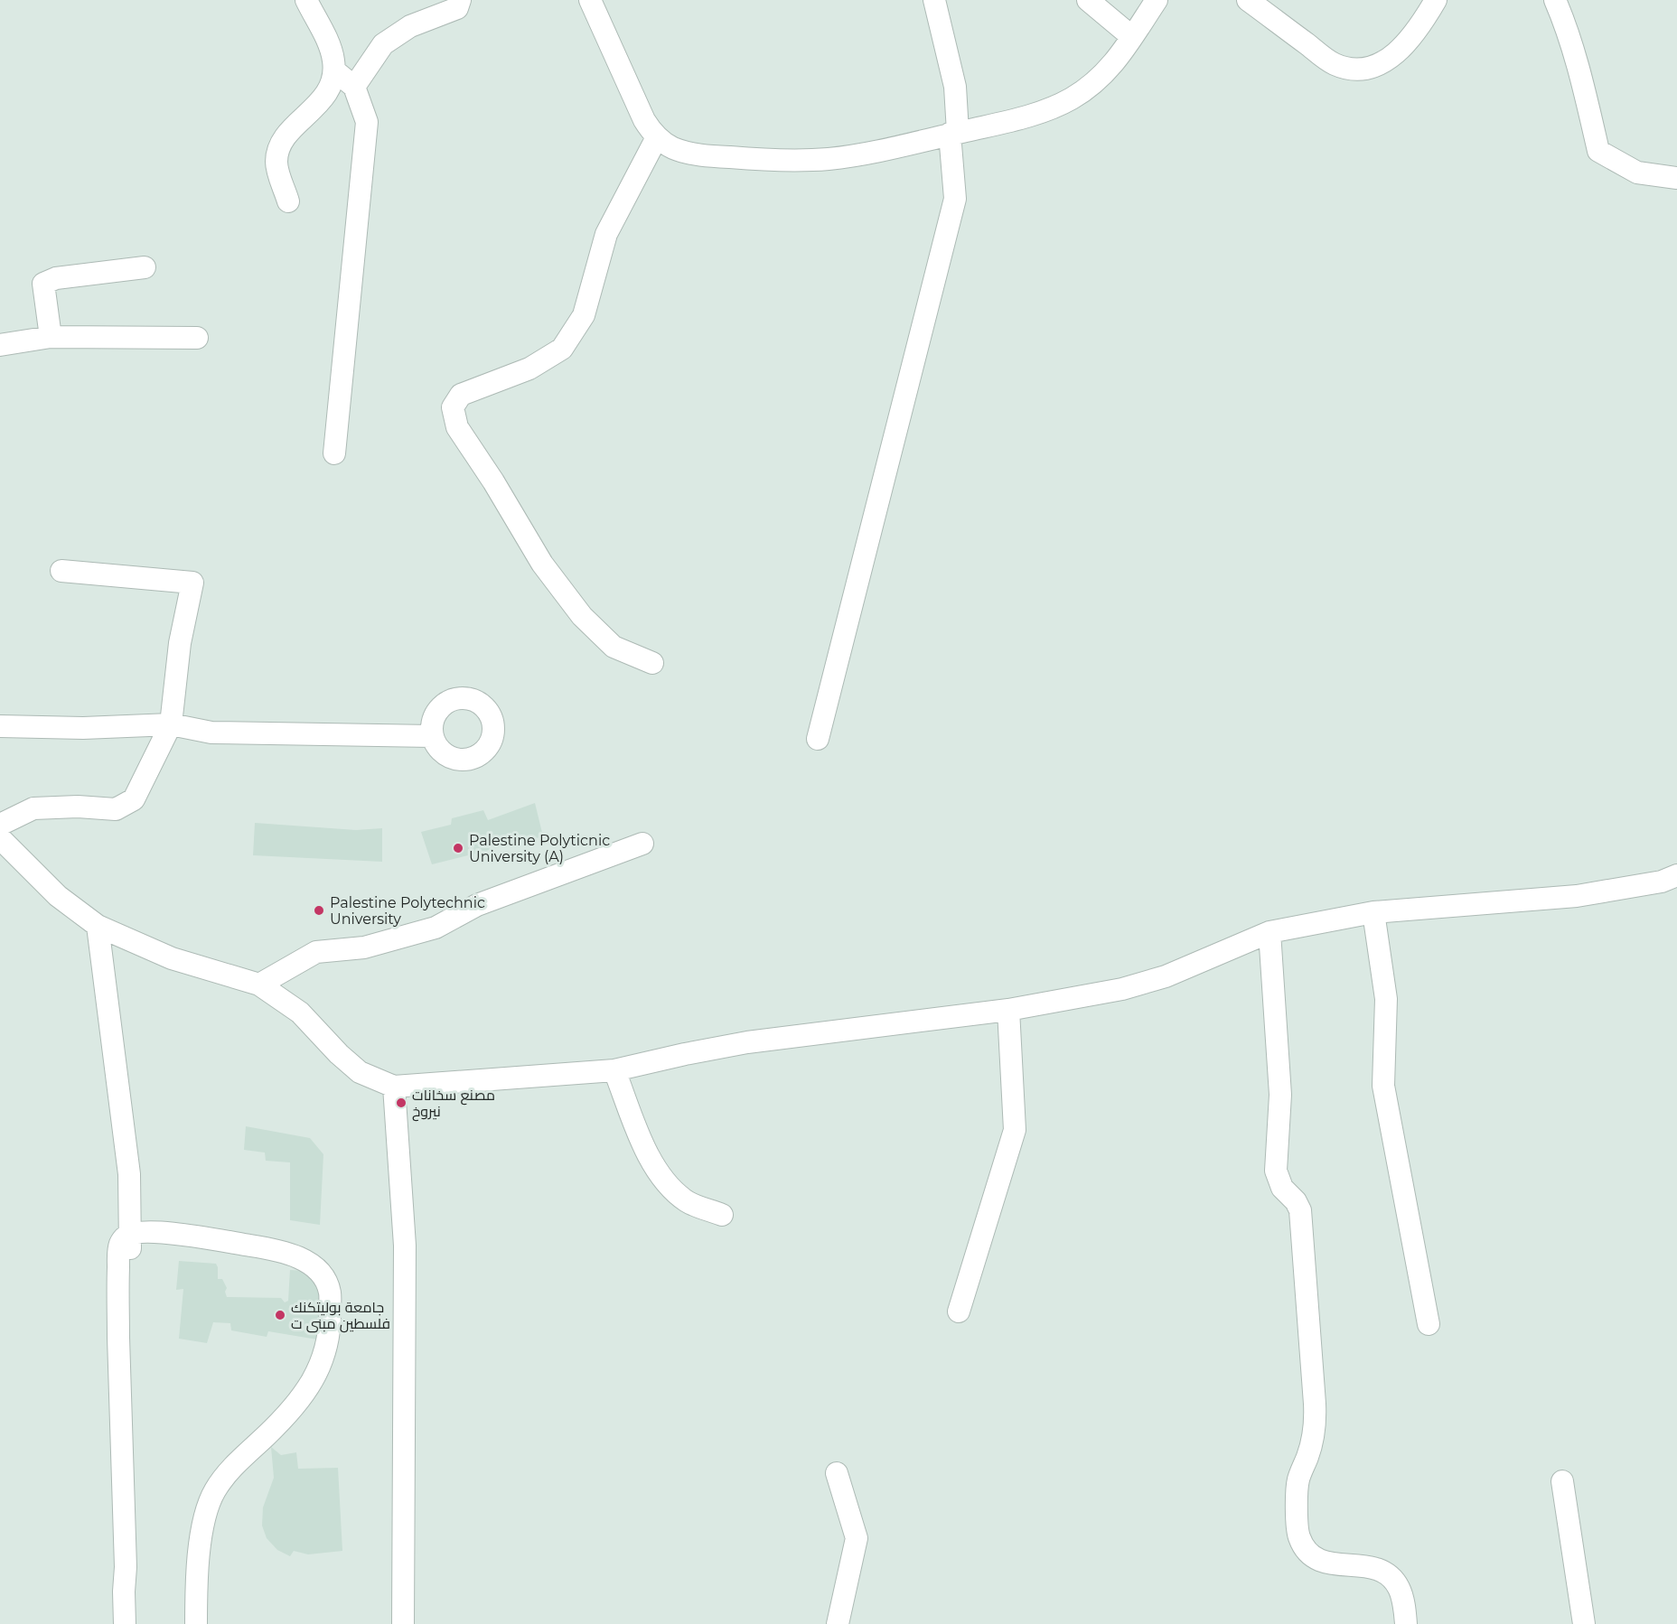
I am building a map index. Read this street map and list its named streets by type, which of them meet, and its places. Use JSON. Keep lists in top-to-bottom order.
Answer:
{
  "places": [
    "Palestine Polyticnic University (A)",
    "Palestine Polytechnic University",
    "مصنع سخانات نيروخ",
    "جامعة بوليتكنك فلسطين مبنى ت"
  ]
}
